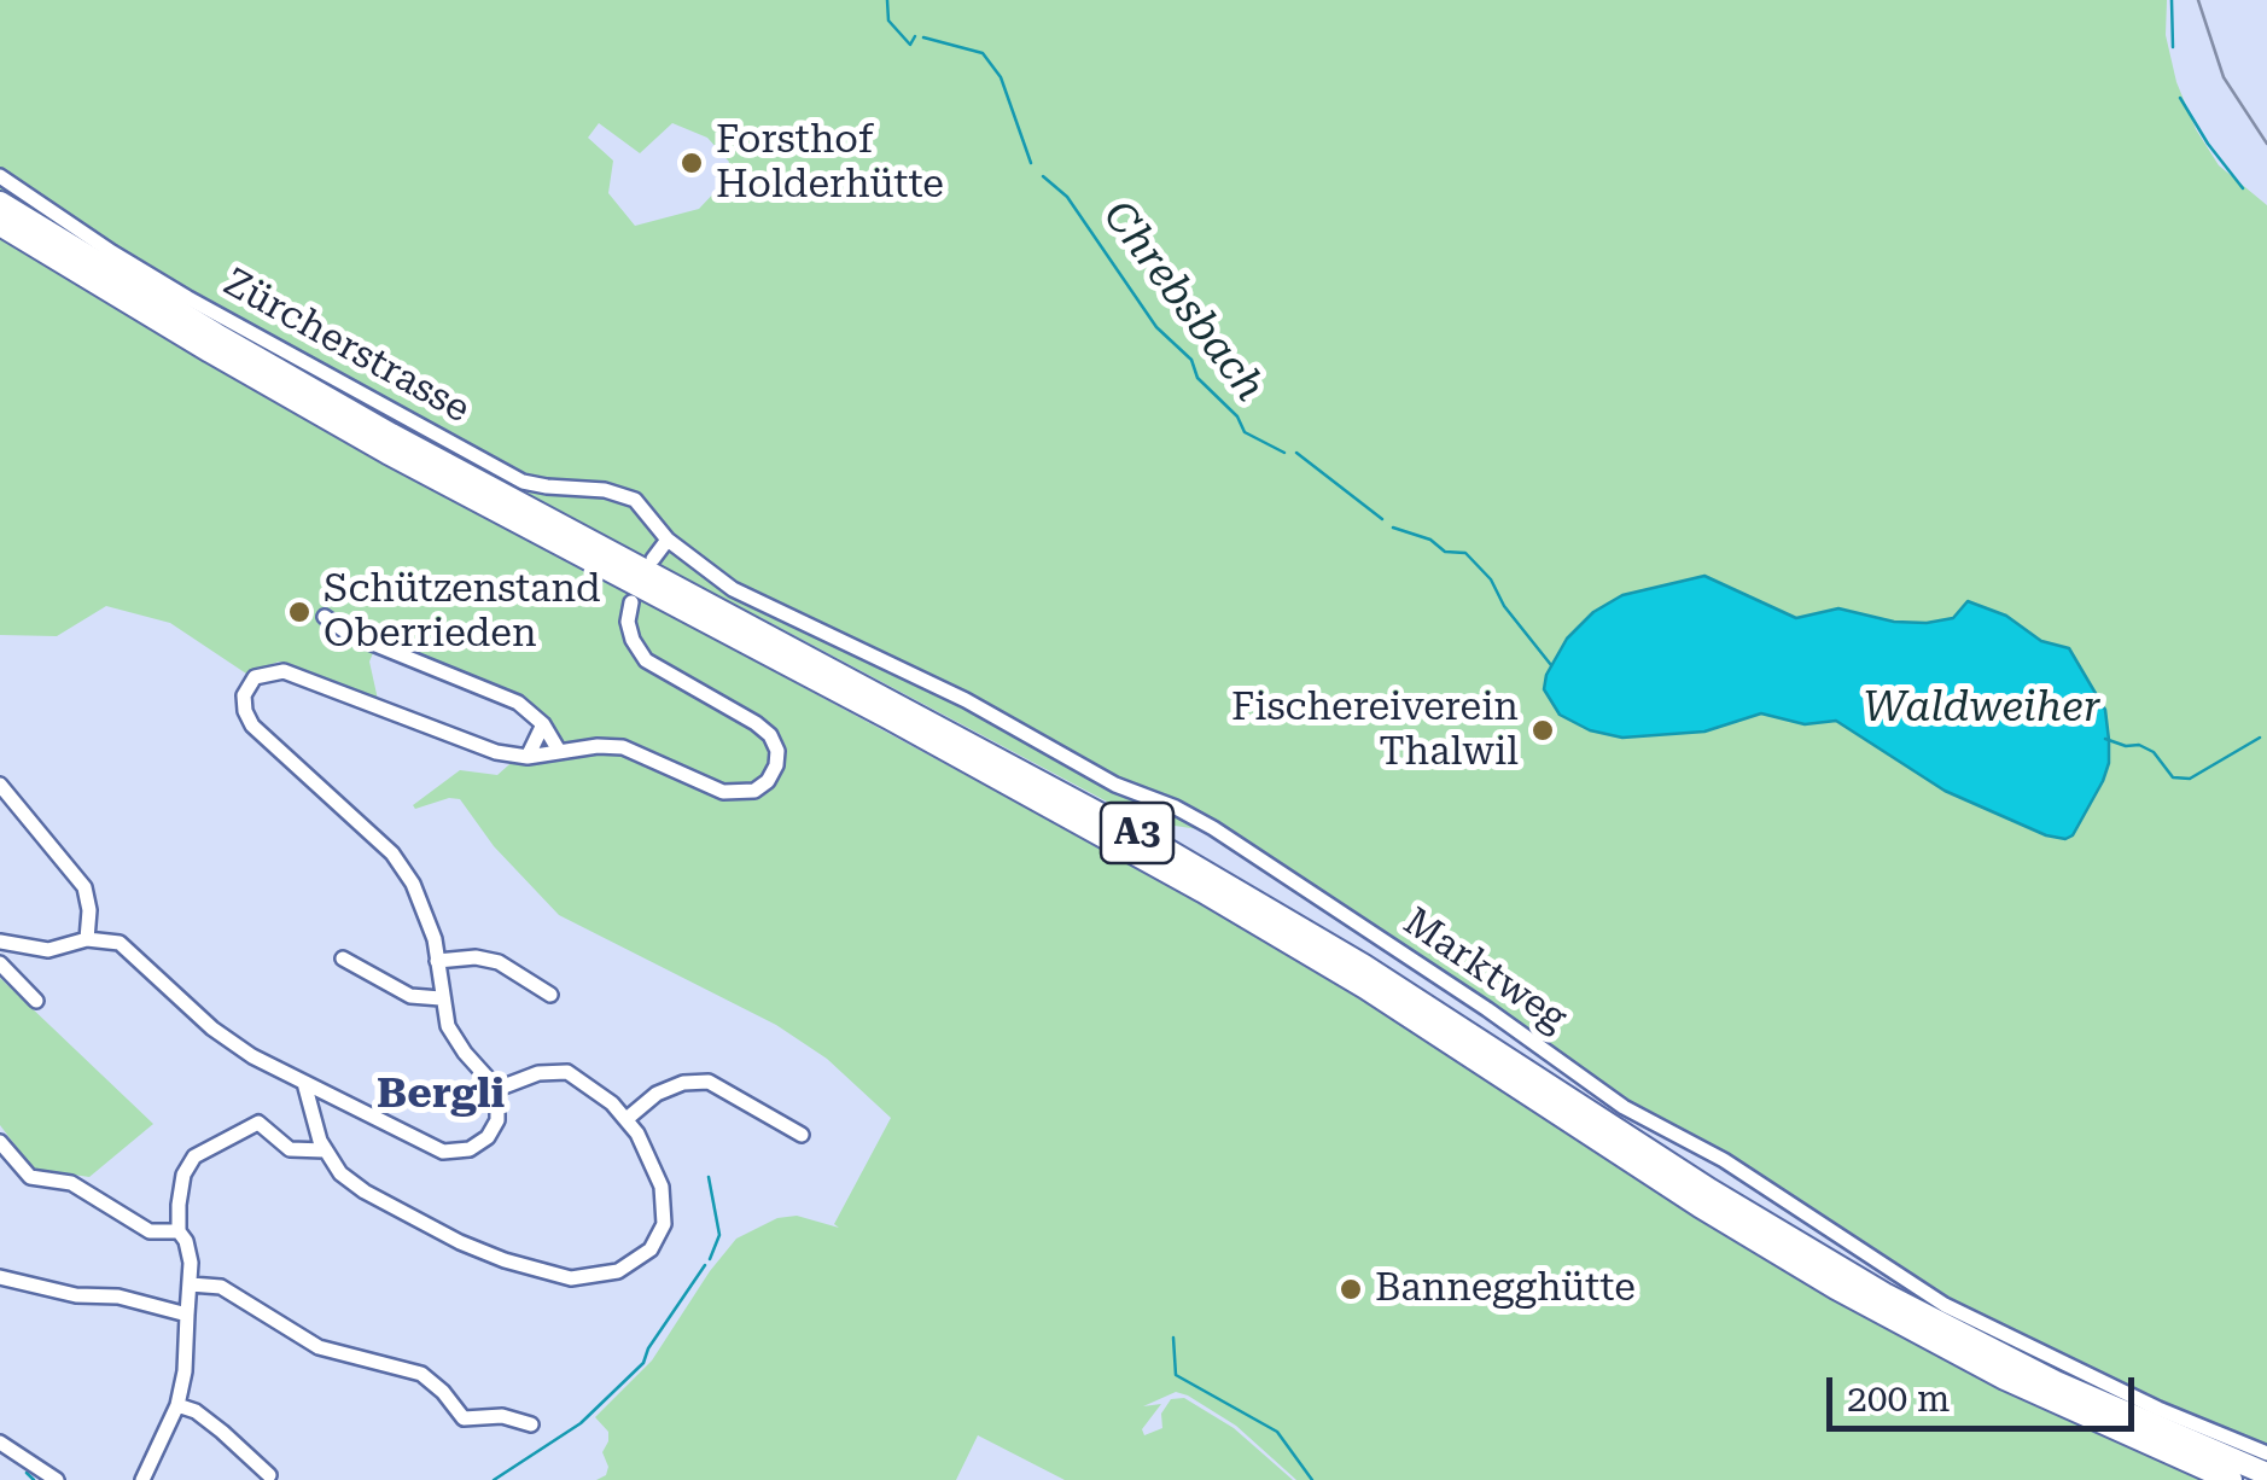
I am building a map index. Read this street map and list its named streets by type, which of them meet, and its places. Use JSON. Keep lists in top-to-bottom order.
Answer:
{
  "streets": {
    "highway": ["A3"],
    "street": ["Zürcherstrasse", "Marktweg"]
  },
  "crossings": [
    ["Zürcherstrasse", "Marktweg"]
  ],
  "districts": ["Bergli"],
  "water": ["Chrebsbach", "Waldweiher"],
  "places": [
    "Forsthof Holderhütte",
    "Schützenstand Oberrieden",
    "Fischereiverein Thalwil",
    "Bannegghütte"
  ],
  "scale_bar": "200 m"
}
